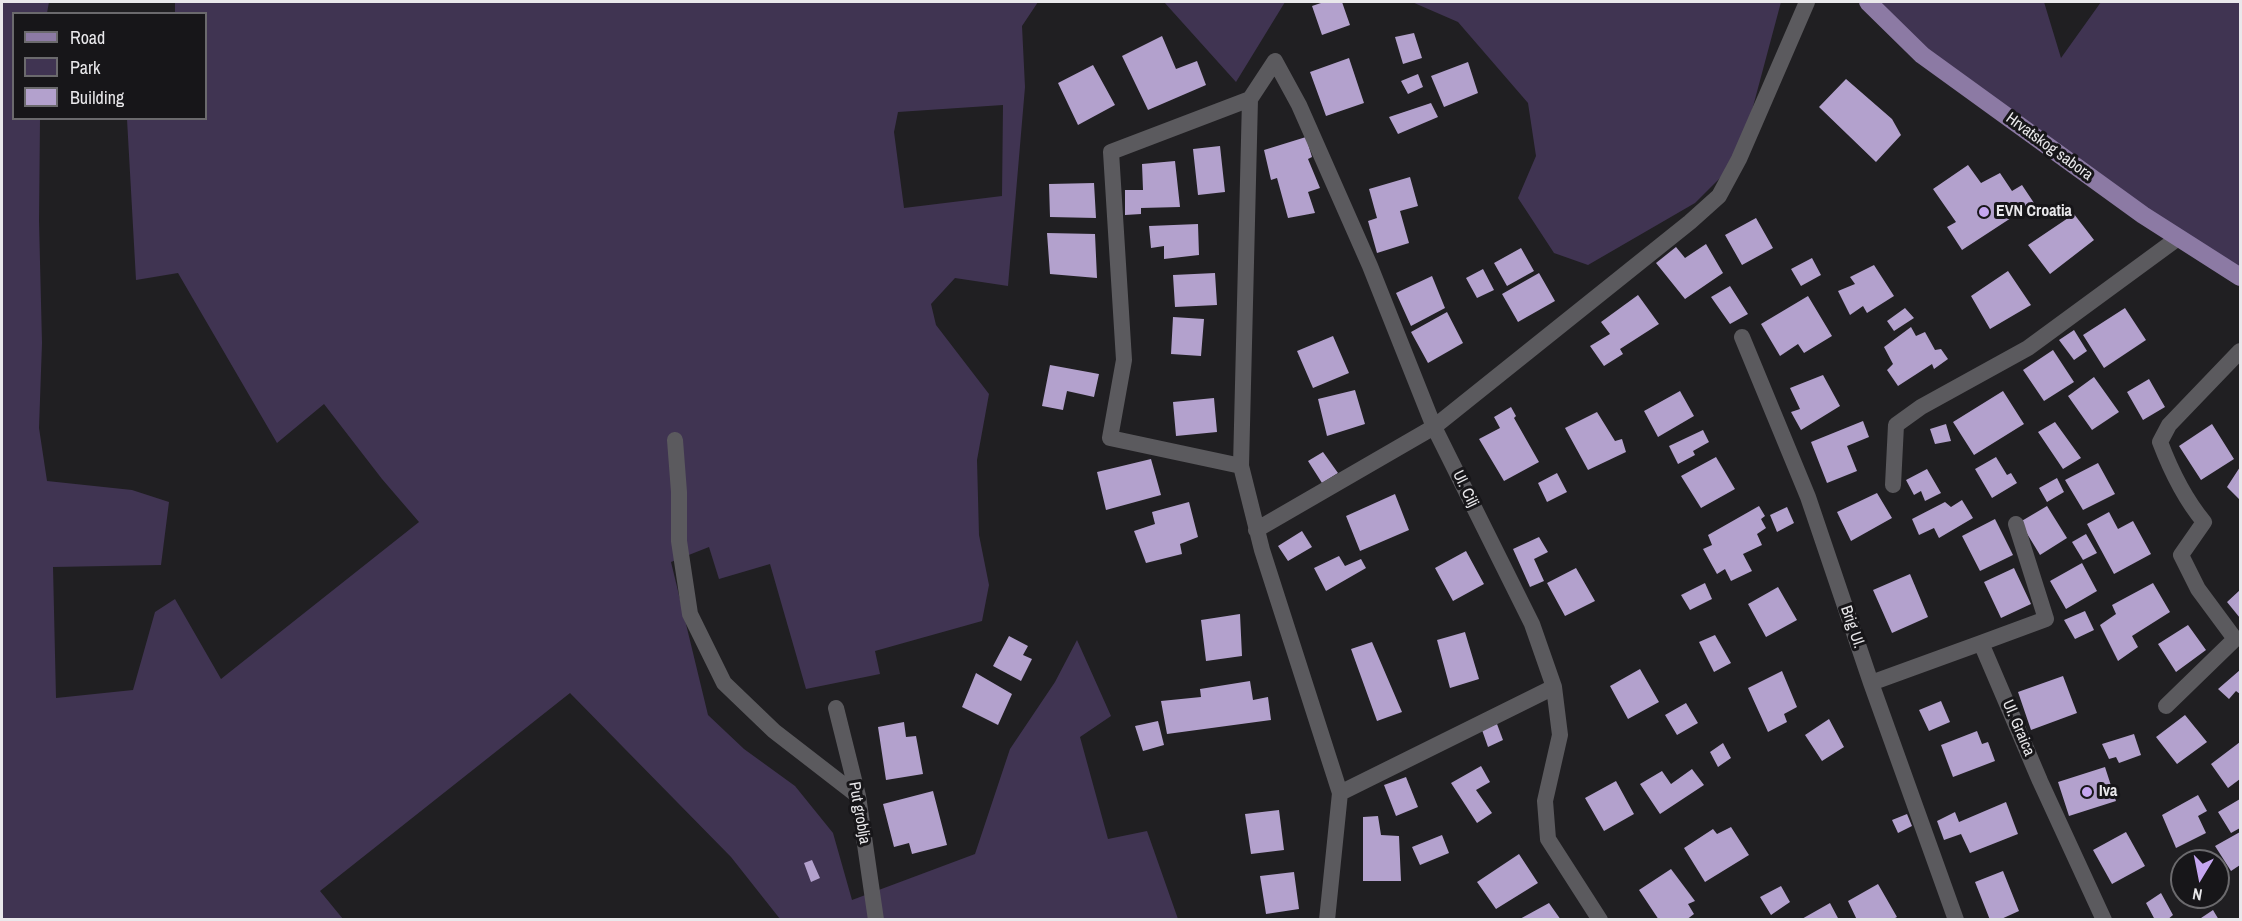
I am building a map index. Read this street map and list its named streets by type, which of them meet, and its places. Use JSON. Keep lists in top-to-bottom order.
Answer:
{
  "streets": {
    "main road": ["Hrvatskog sabora"],
    "street": [
      "Ul. Cilj",
      "Brig Ul.",
      "Ul. Graica",
      "Put groblja"
    ]
  },
  "places": ["EVN Croatia", "Iva"],
  "legend": ["Road", "Park", "Building"],
  "north": "bottom"
}
